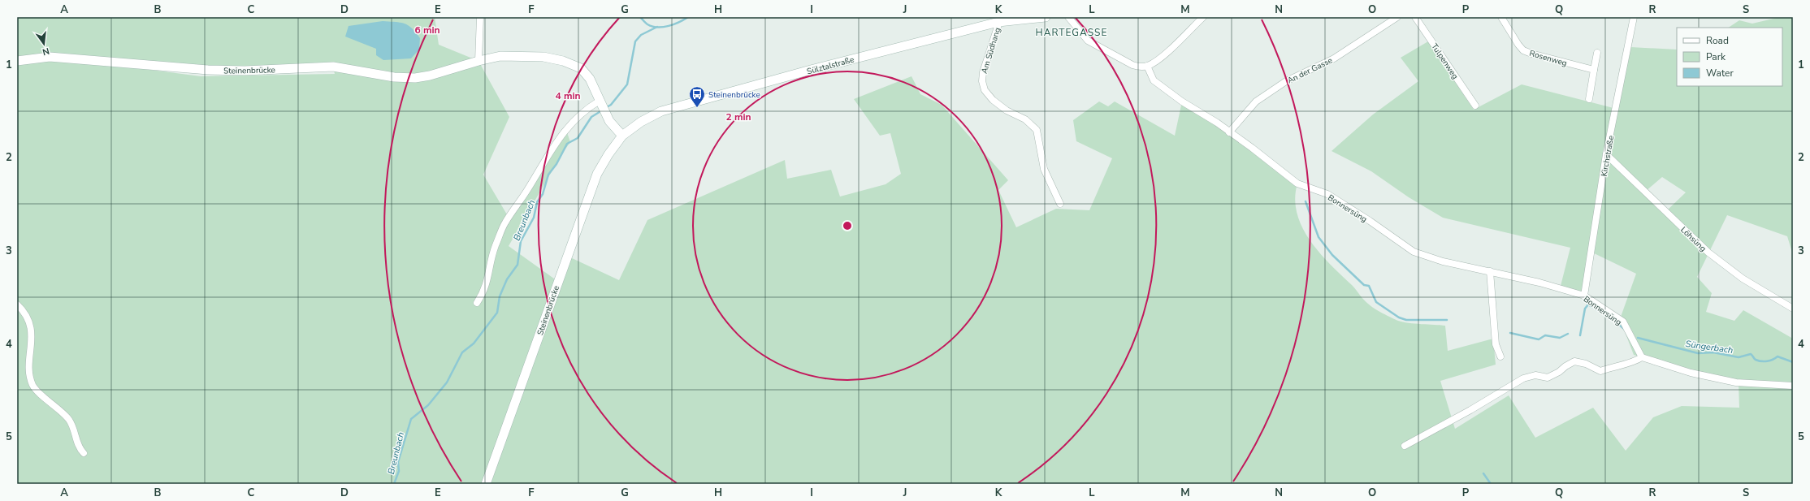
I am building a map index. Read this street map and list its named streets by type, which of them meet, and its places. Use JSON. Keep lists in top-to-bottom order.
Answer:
{
  "streets": {
    "main road": ["Sülztalstraße", "Steinenbrücke"],
    "street": [
      "Am Südhang",
      "Rosenweg",
      "Tulpenweg",
      "An der Gasse",
      "Kirchstraße",
      "Bonnersüng",
      "Löhsüng"
    ]
  },
  "crossings": [
    ["Am Südhang", "Sülztalstraße"],
    ["Sülztalstraße", "Steinenbrücke"],
    ["An der Gasse", "Bonnersüng"],
    ["Kirchstraße", "Bonnersüng"],
    ["Kirchstraße", "Löhsüng"]
  ],
  "districts": ["HARTEGASSE"],
  "water": ["Breunbach", "Süngerbach"],
  "places": {
    "bus stop": ["Steinenbrücke"]
  },
  "legend": ["Road", "Park", "Water"],
  "north": "bottom",
  "grid": {
    "columns": [
      "A",
      "B",
      "C",
      "D",
      "E",
      "F",
      "G",
      "H",
      "I",
      "J",
      "K",
      "L",
      "M",
      "N",
      "O",
      "P",
      "Q",
      "R",
      "S"
    ],
    "rows": [
      "1",
      "2",
      "3",
      "4",
      "5"
    ]
  },
  "rings": ["6 min", "4 min", "2 min"]
}
